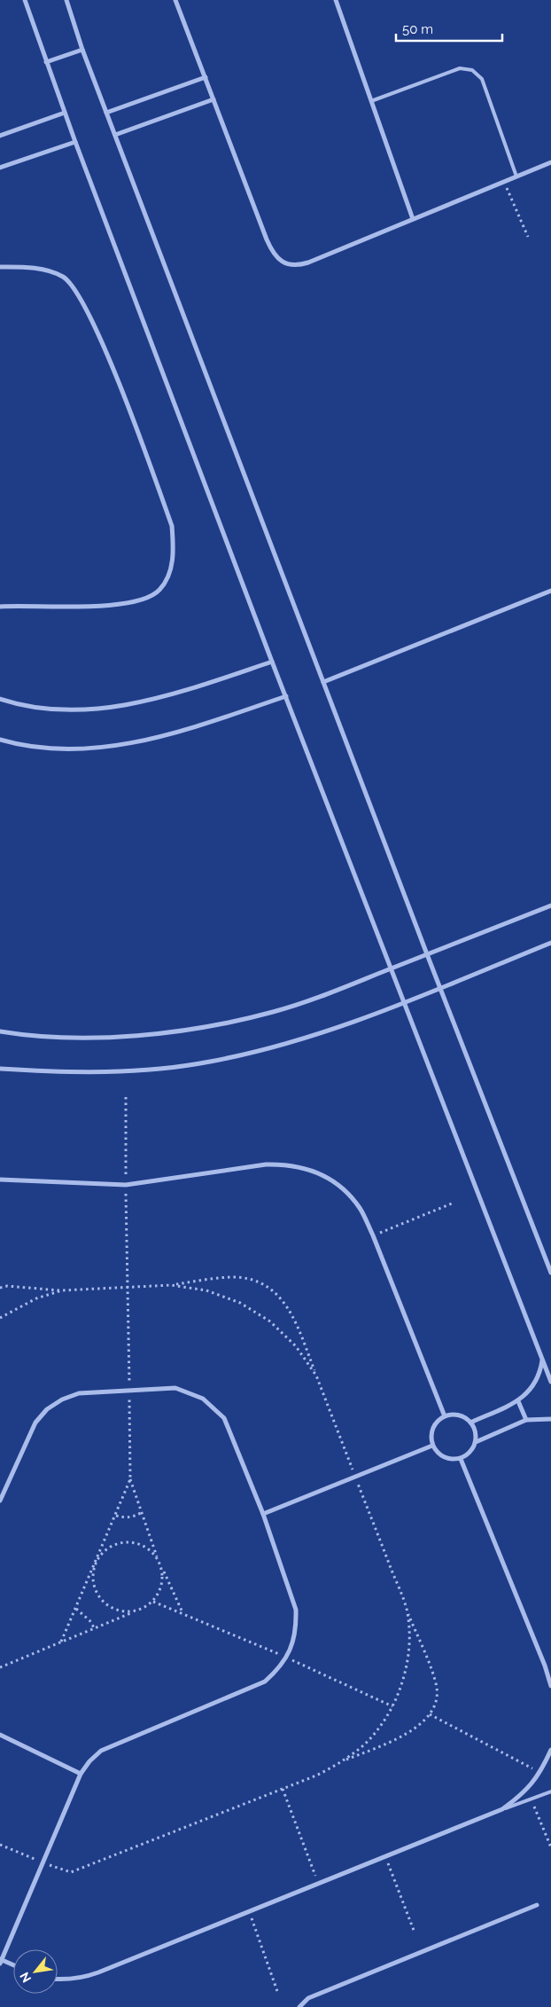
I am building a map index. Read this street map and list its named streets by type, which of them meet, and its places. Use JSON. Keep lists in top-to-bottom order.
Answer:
{
  "scale_bar": "50 m",
  "north": "bottom left"
}
